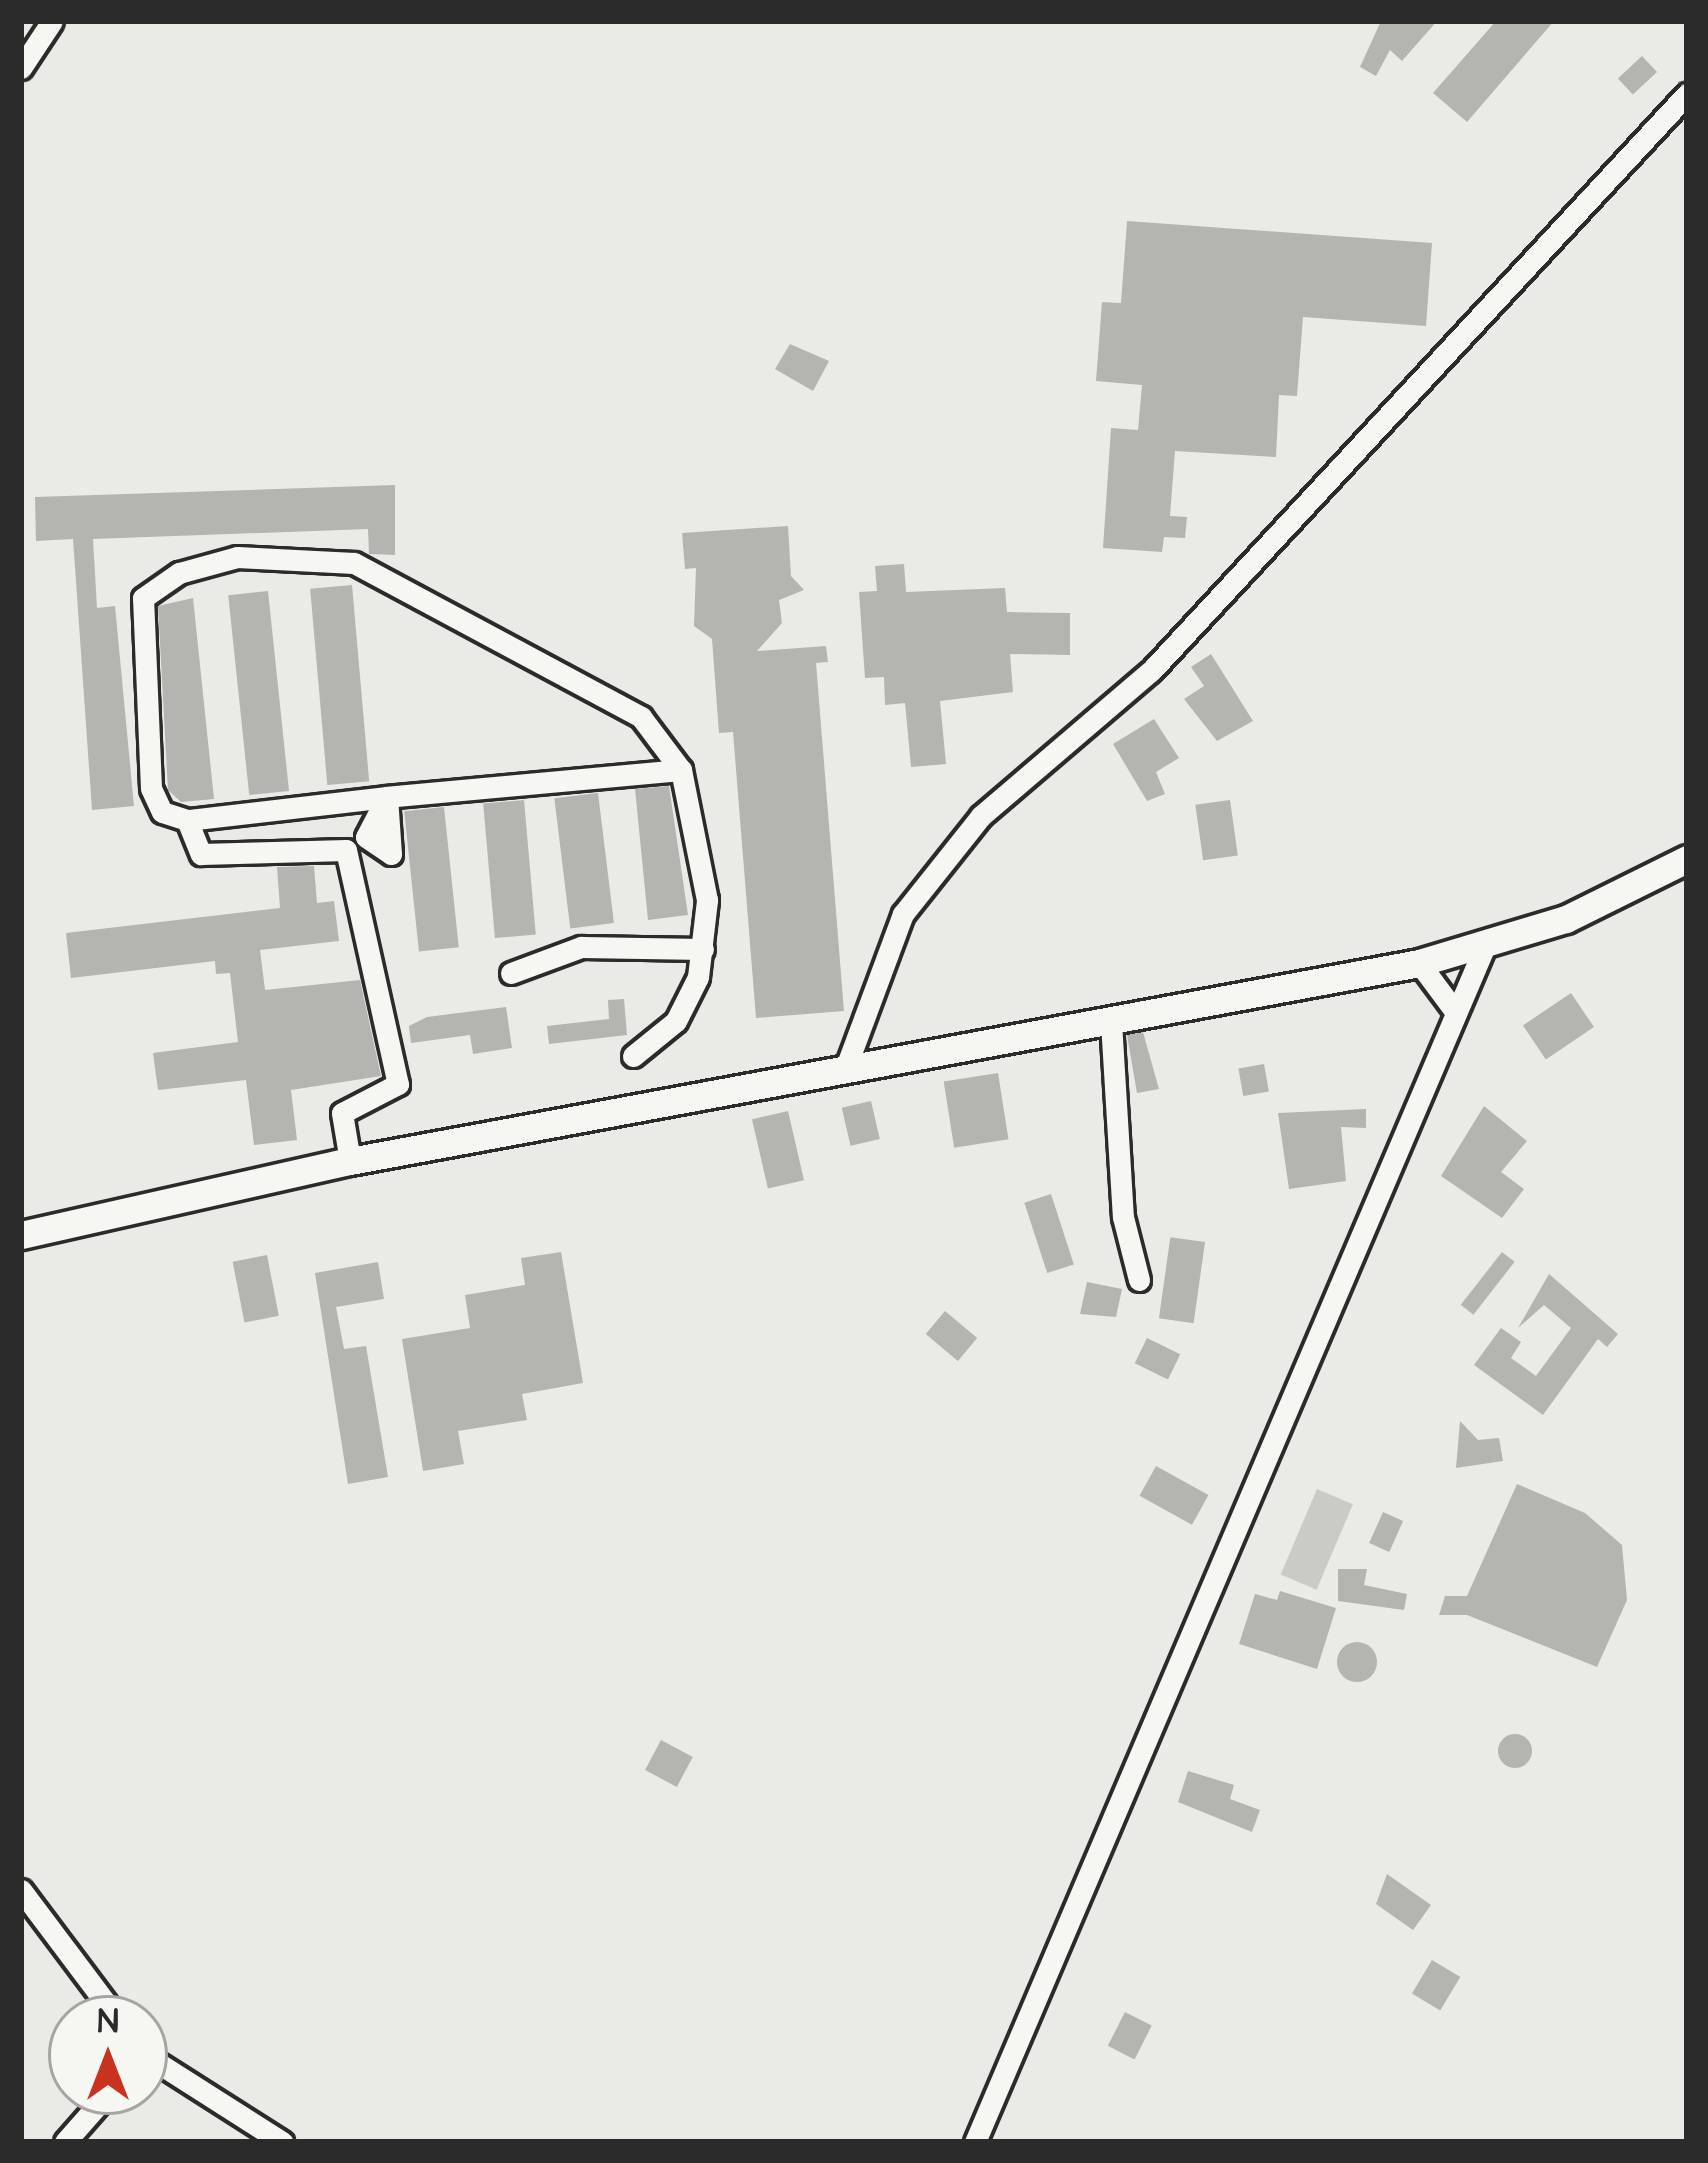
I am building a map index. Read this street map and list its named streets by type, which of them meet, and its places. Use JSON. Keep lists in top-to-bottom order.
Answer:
{
  "north": "top"
}
